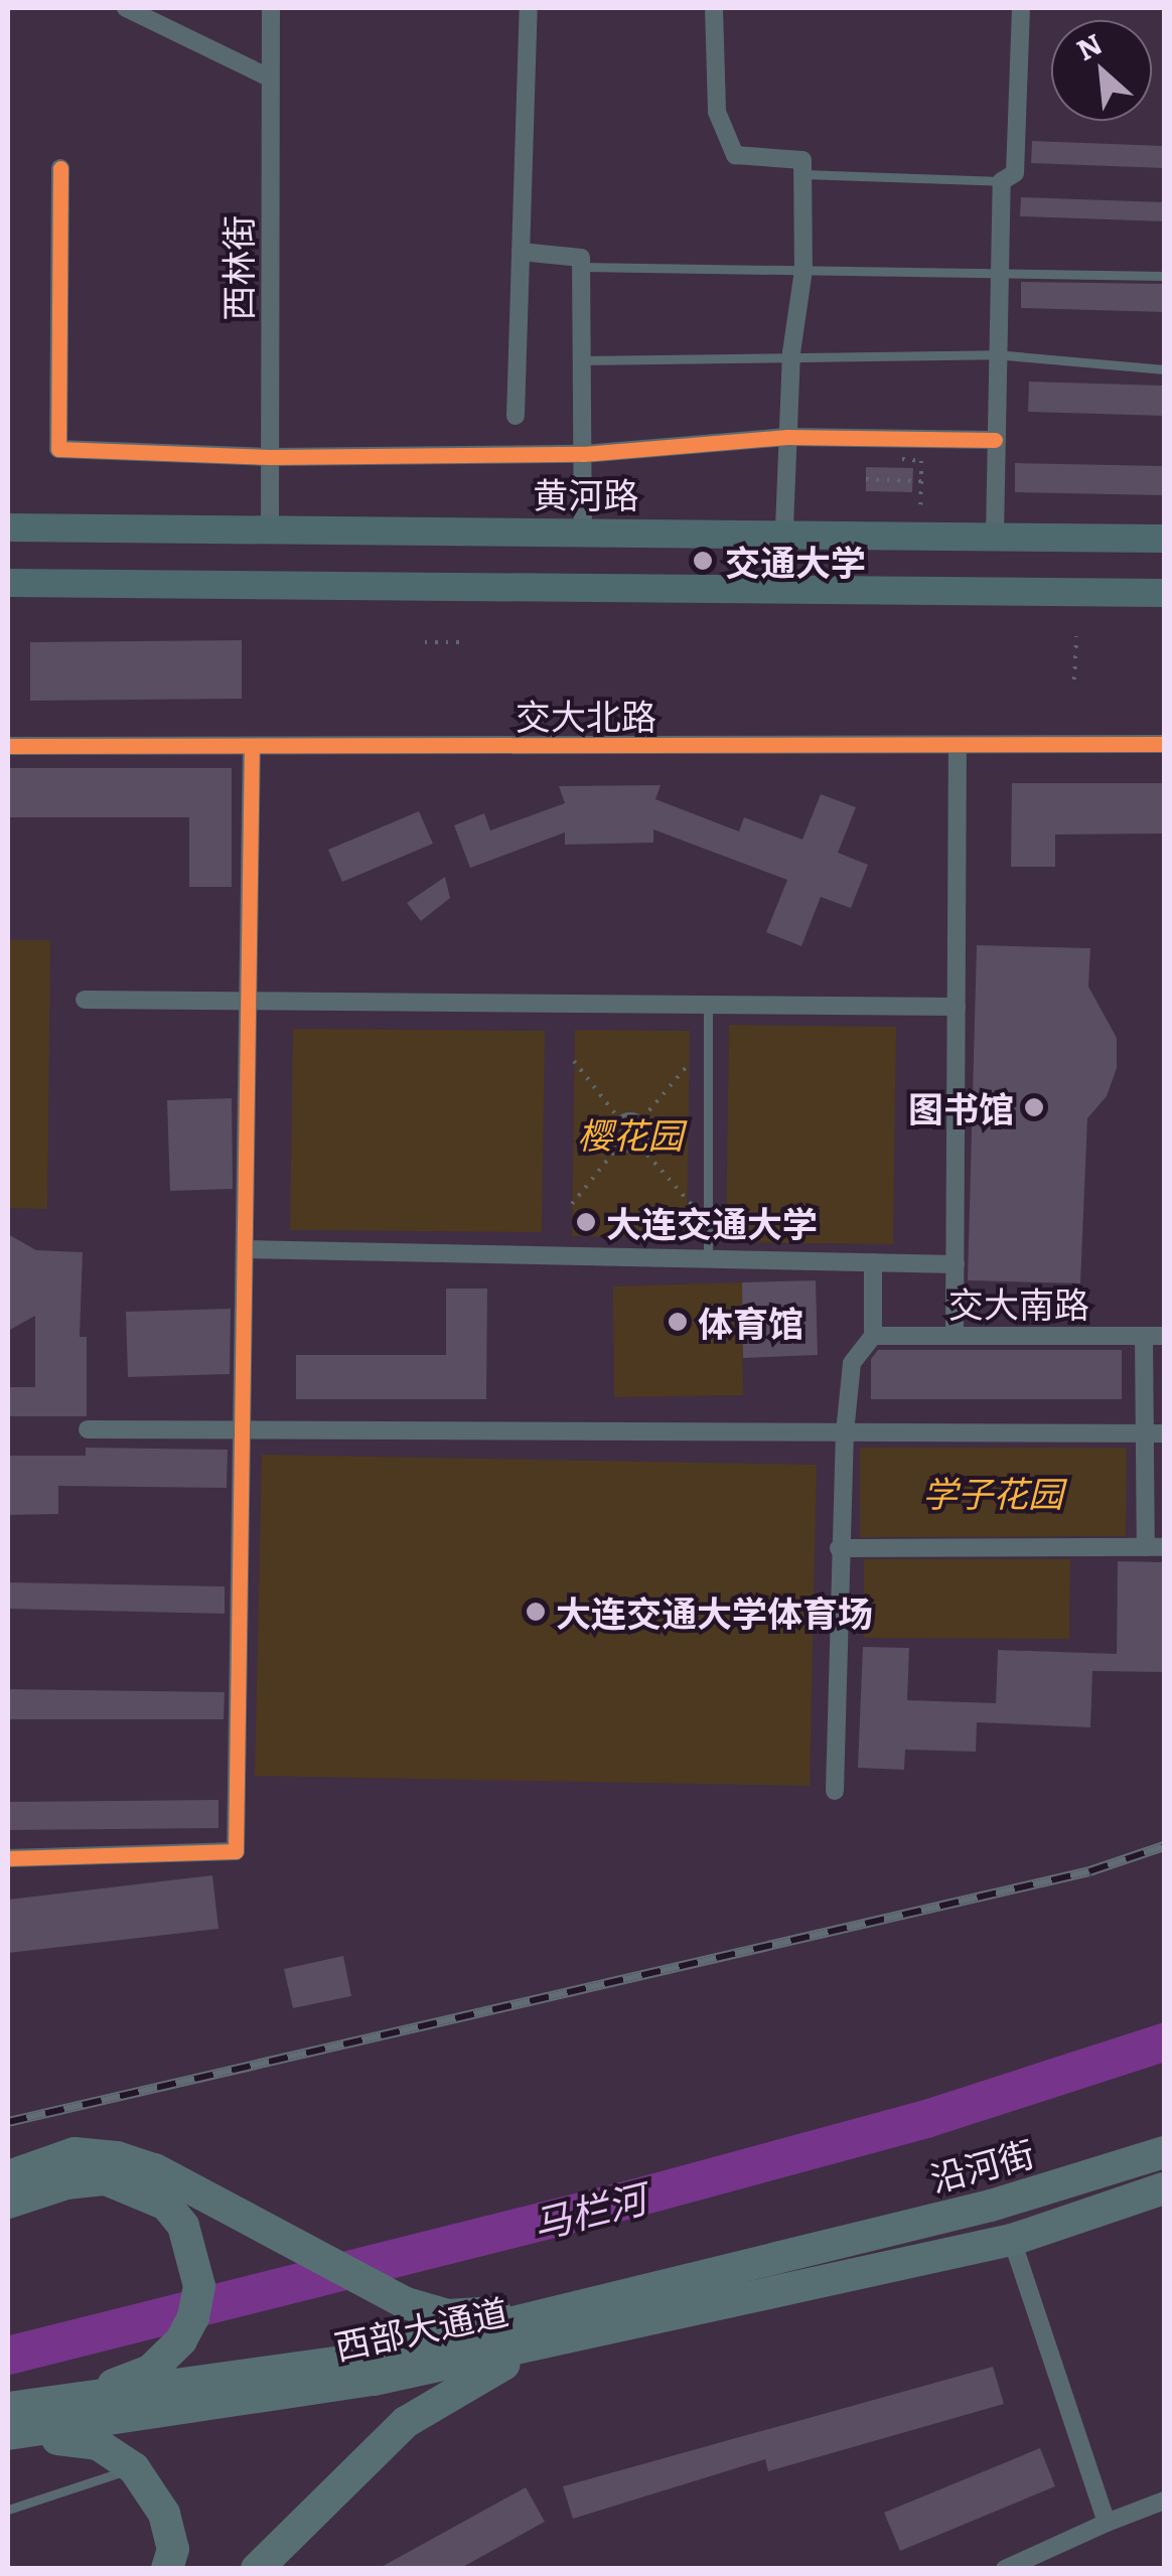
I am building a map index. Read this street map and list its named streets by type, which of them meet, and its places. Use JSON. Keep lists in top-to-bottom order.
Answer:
{
  "streets": {
    "highway": ["沿河街", "西部大通道"],
    "main road": ["黄河路"],
    "street": ["西林街", "交大北路", "交大南路"]
  },
  "crossings": [
    ["西林街", "黄河路"],
    ["沿河街", "西部大通道"]
  ],
  "water": ["马栏河"],
  "parks": ["樱花园", "学子花园"],
  "places": [
    "交通大学",
    "图书馆",
    "大连交通大学",
    "体育馆",
    "大连交通大学体育场"
  ],
  "north": "top left"
}
